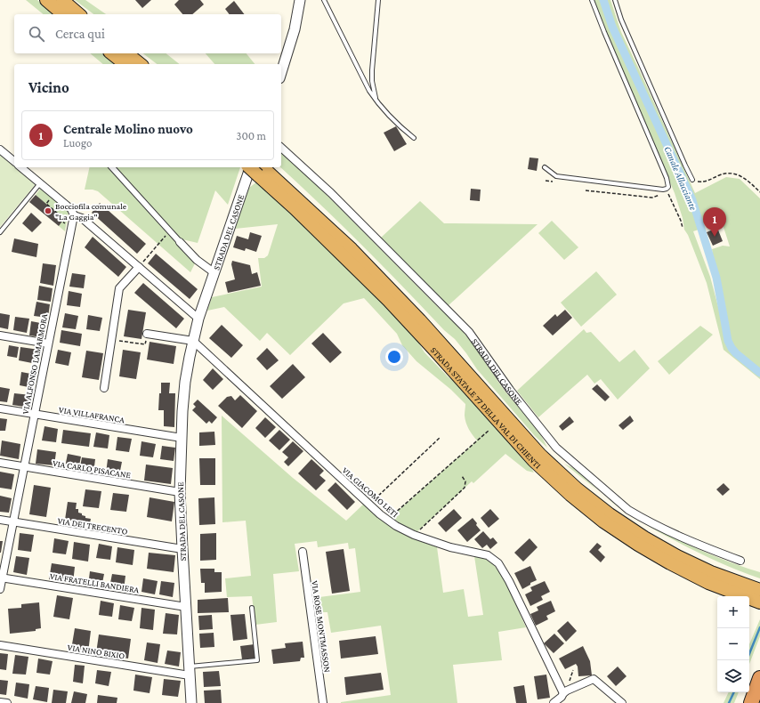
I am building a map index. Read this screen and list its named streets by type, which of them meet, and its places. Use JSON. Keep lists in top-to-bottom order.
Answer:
{
  "streets": {
    "highway": ["STRADA STATALE 77 DELLA VAL DI CHIENTI"],
    "street": [
      "STRADA DEL CASONE",
      "VIA ALFONSO LAMARMORA",
      "VIA VILLAFRANCA",
      "VIA CARLO PISACANE",
      "VIA GIACOMO LETI",
      "VIA DEI TRECENTO",
      "VIA FRATELLI BANDIERA",
      "VIA ROSE MONTMASSON",
      "VIA NINO BIXIO"
    ]
  },
  "crossings": [
    ["STRADA DEL CASONE", "STRADA STATALE 77 DELLA VAL DI CHIENTI"],
    ["STRADA DEL CASONE", "VIA VILLAFRANCA"],
    ["STRADA DEL CASONE", "VIA CARLO PISACANE"],
    ["STRADA DEL CASONE", "VIA GIACOMO LETI"],
    ["STRADA DEL CASONE", "VIA DEI TRECENTO"],
    ["STRADA DEL CASONE", "VIA FRATELLI BANDIERA"],
    ["STRADA DEL CASONE", "VIA NINO BIXIO"],
    ["VIA ALFONSO LAMARMORA", "VIA VILLAFRANCA"],
    ["VIA ALFONSO LAMARMORA", "VIA CARLO PISACANE"],
    ["VIA ALFONSO LAMARMORA", "VIA DEI TRECENTO"],
    ["VIA ALFONSO LAMARMORA", "VIA FRATELLI BANDIERA"]
  ],
  "water": ["Canale Allacciante"],
  "places": ["Bocciofila comunale \"La Gaggia\""],
  "page": {
    "search": "Cerca qui",
    "heading": "Vicino",
    "list": [
      {
        "mark": "1",
        "name": "Centrale Molino nuovo",
        "note": "Luogo",
        "value": "300 m"
      }
    ],
    "pins": "1",
    "map_buttons": ["+", "−"]
  }
}
